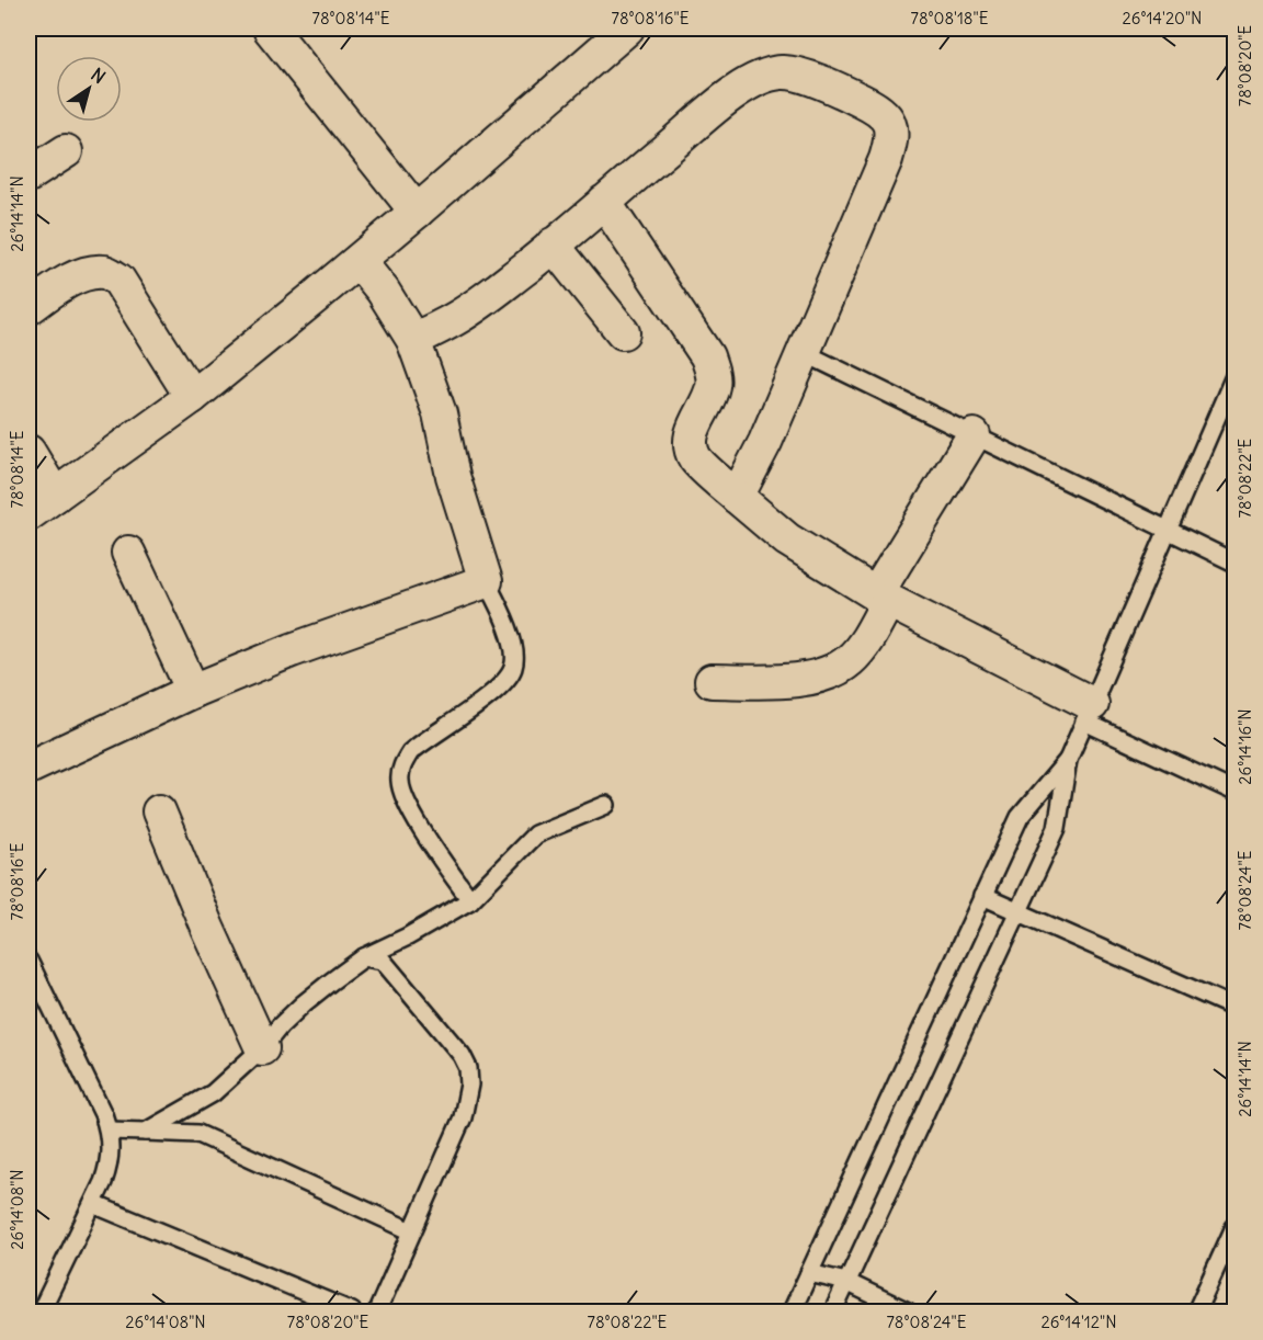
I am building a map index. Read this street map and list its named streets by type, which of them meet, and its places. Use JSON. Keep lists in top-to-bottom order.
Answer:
{
  "north": "top right",
  "coordinates": [
    "78°08'14\"E",
    "78°08'16\"E",
    "78°08'18\"E",
    "26°14'20\"N",
    "78°08'20\"E",
    "26°14'14\"N",
    "78°08'22\"E",
    "26°14'16\"N",
    "78°08'24\"E",
    "26°14'08\"N",
    "26°14'12\"N"
  ]
}
